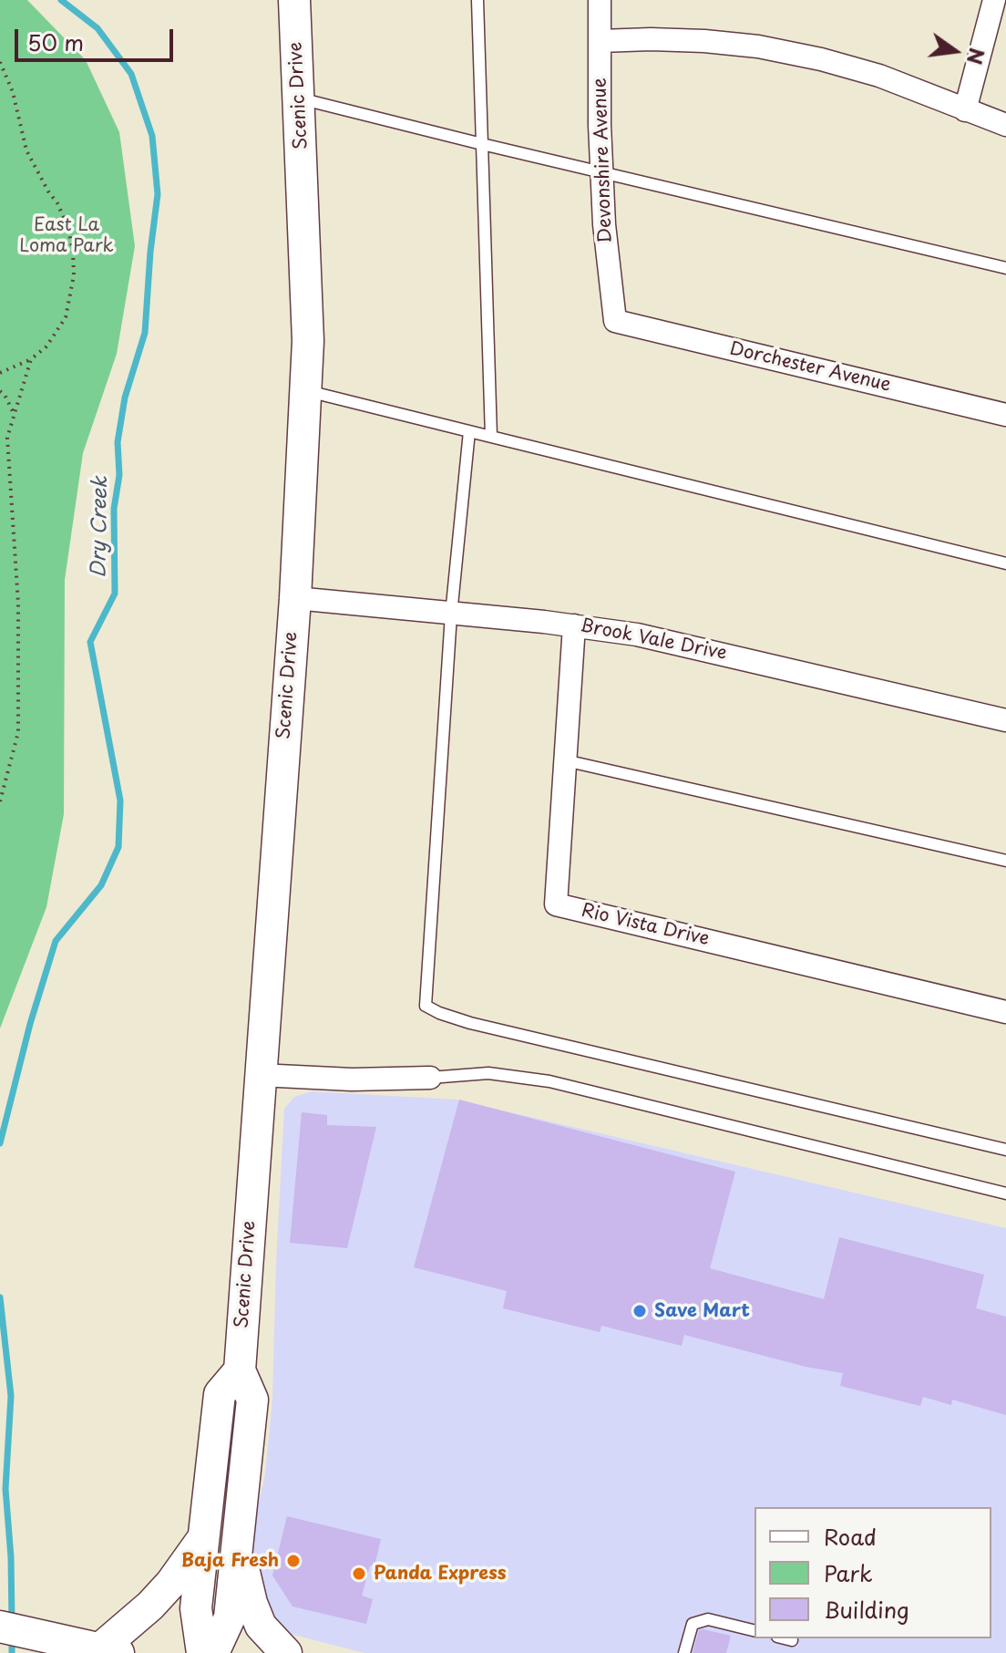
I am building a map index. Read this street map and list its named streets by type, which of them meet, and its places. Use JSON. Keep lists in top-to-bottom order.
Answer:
{
  "streets": {
    "main road": ["Scenic Drive"],
    "street": [
      "Devonshire Avenue",
      "Dorchester Avenue",
      "Brook Vale Drive",
      "Rio Vista Drive"
    ]
  },
  "crossings": [
    ["Scenic Drive", "Brook Vale Drive"],
    ["Devonshire Avenue", "Dorchester Avenue"],
    ["Brook Vale Drive", "Rio Vista Drive"]
  ],
  "water": ["Dry Creek"],
  "parks": ["East La Loma Park"],
  "places": ["Save Mart", "Baja Fresh", "Panda Express"],
  "legend": ["Road", "Park", "Building"],
  "scale_bar": "50 m",
  "north": "right"
}
